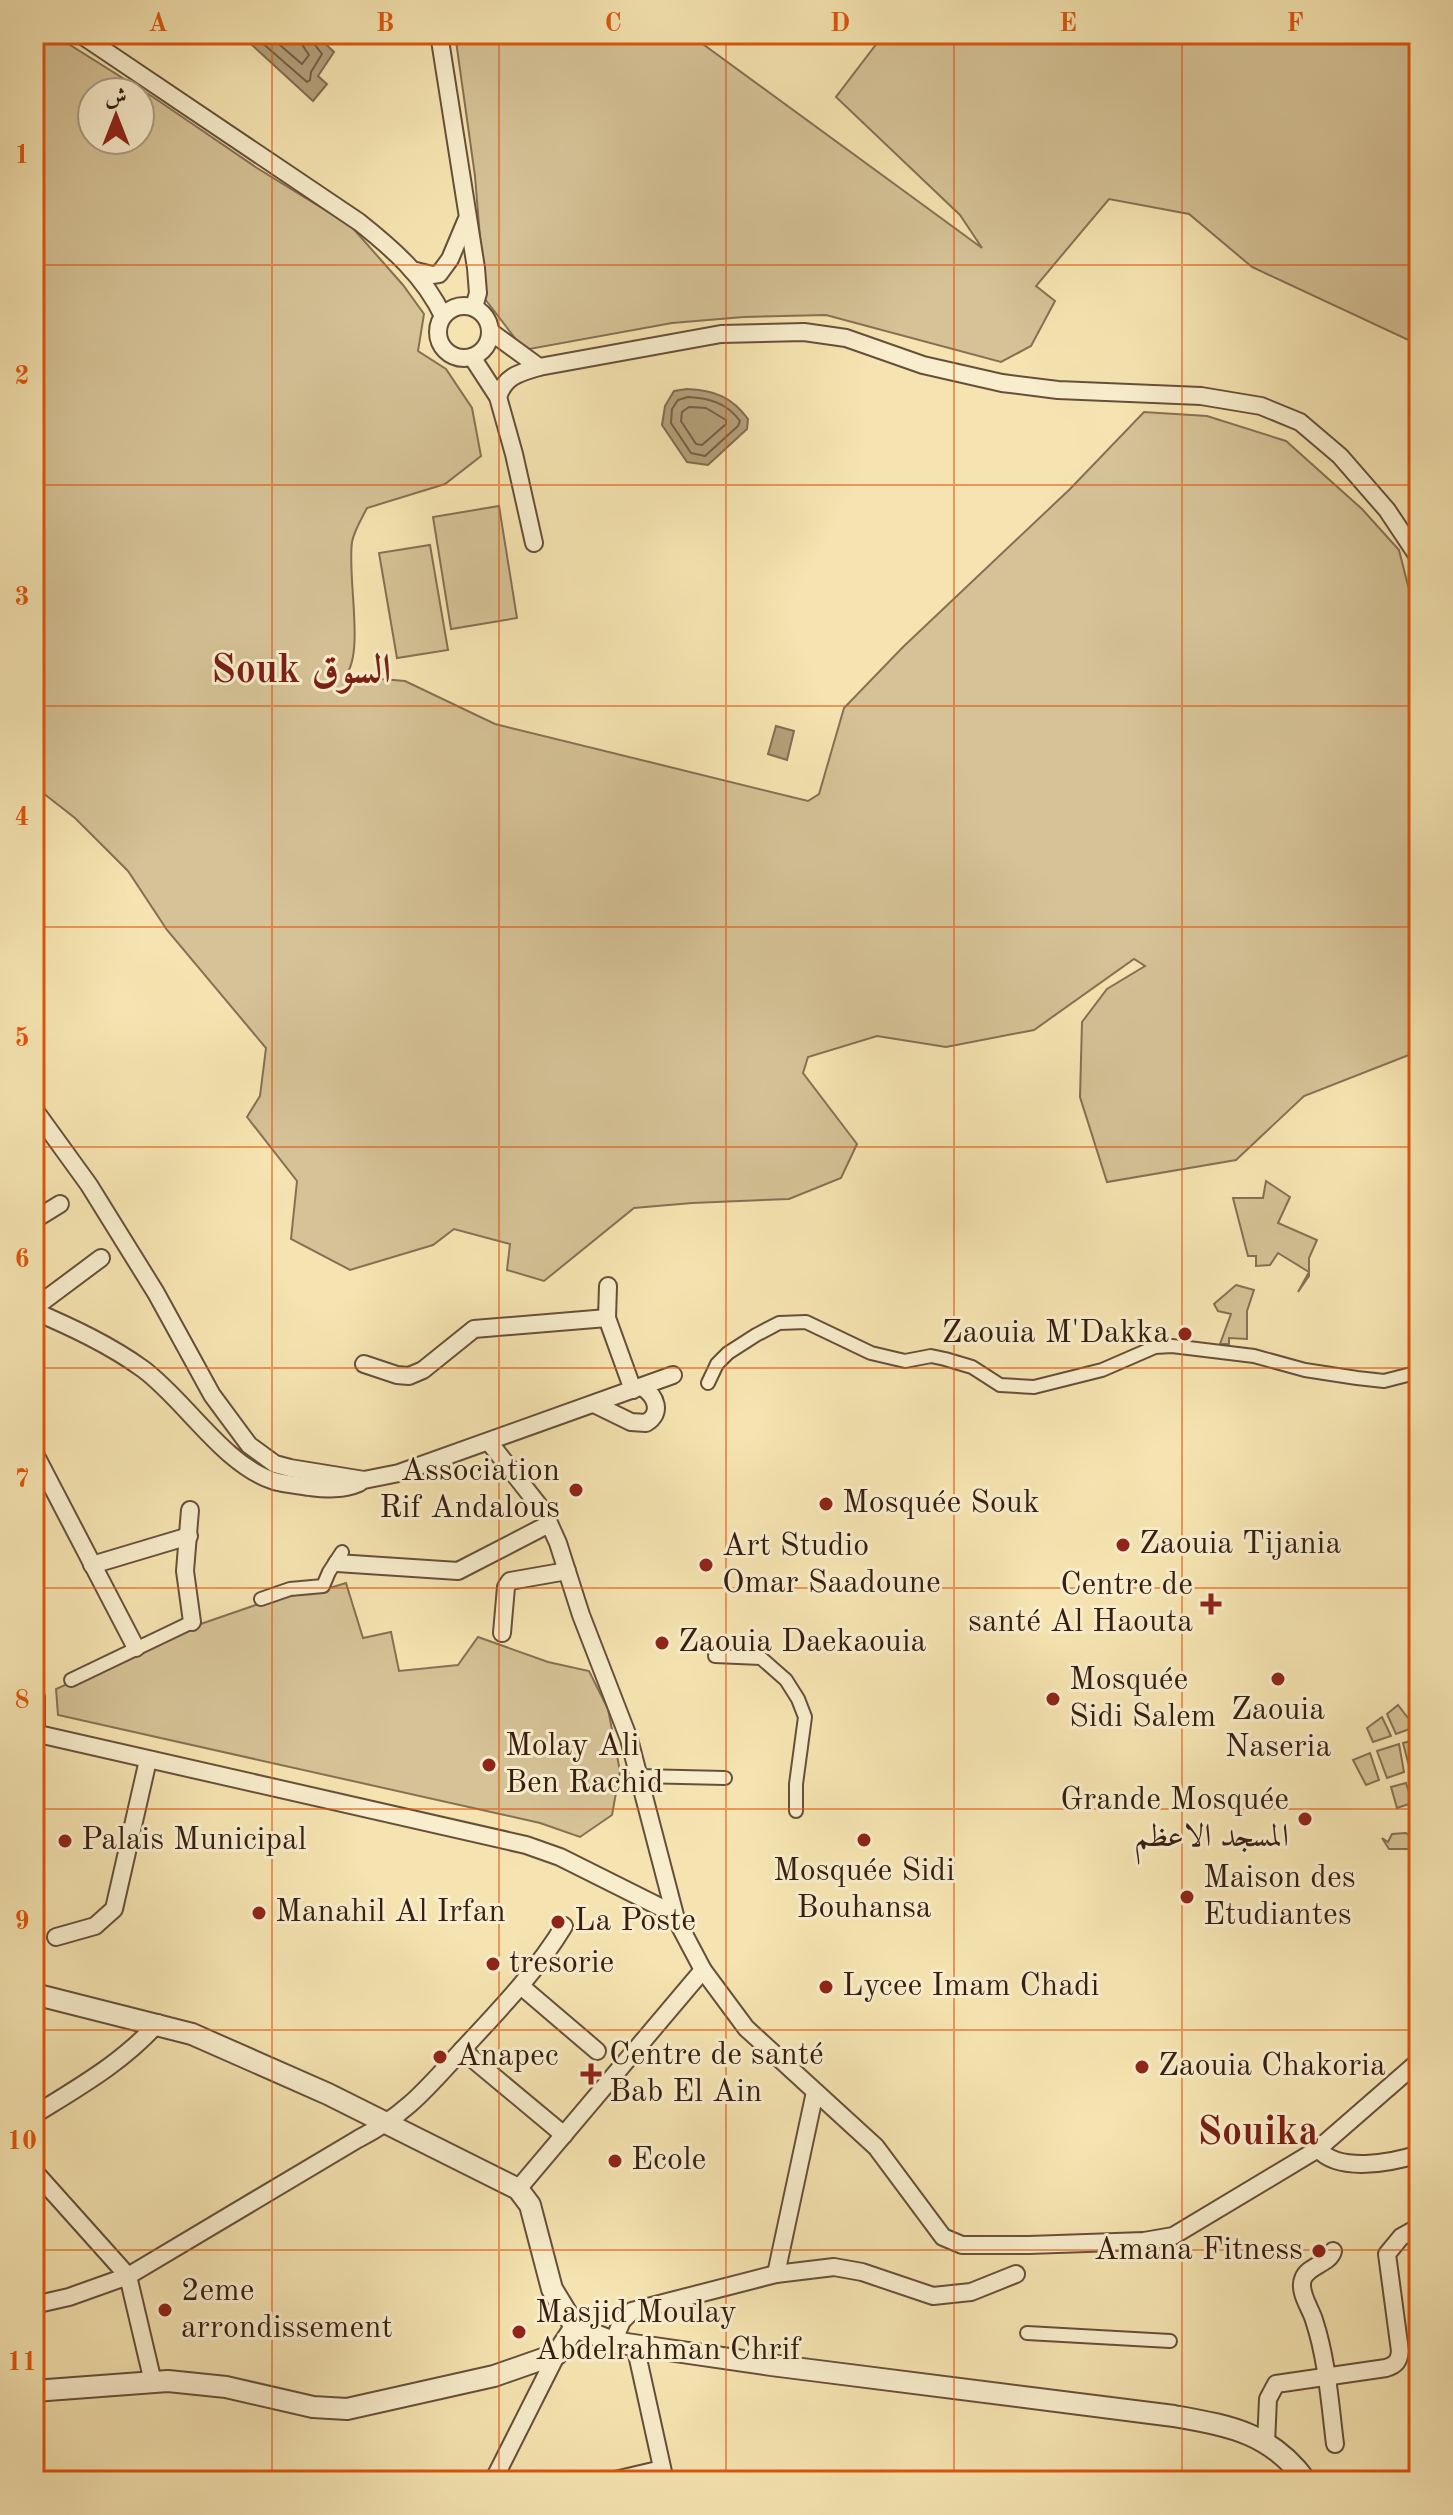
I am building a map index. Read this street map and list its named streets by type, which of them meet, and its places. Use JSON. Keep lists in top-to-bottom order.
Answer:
{
  "districts": ["Souk السوق", "Souika"],
  "places": {
    "other": [
      "Zaouia M'Dakka",
      "Association Rif Andalous",
      "Mosquée Souk",
      "Zaouia Tijania",
      "Art Studio Omar Saadoune",
      "Zaouia Daekaouia",
      "Zaouia Naseria",
      "Mosquée Sidi Salem",
      "Molay Ali Ben Rachid",
      "Grande Mosquée المسجد الاعظم",
      "Mosquée Sidi Bouhansa",
      "Palais Municipal",
      "Maison des Etudiantes",
      "Manahil Al Irfan",
      "La Poste",
      "tresorie",
      "Lycee Imam Chadi",
      "Anapec",
      "Zaouia Chakoria",
      "Ecole",
      "Amana Fitness",
      "2eme arrondissement",
      "Masjid Moulay Abdelrahman Chrif"
    ],
    "health": ["Centre de santé Al Haouta", "Centre de santé Bab El Ain"]
  },
  "north": "top",
  "grid": {
    "columns": [
      "A",
      "B",
      "C",
      "D",
      "E",
      "F"
    ],
    "rows": [
      "1",
      "2",
      "3",
      "4",
      "5",
      "6",
      "7",
      "8",
      "9",
      "10",
      "11"
    ]
  }
}
